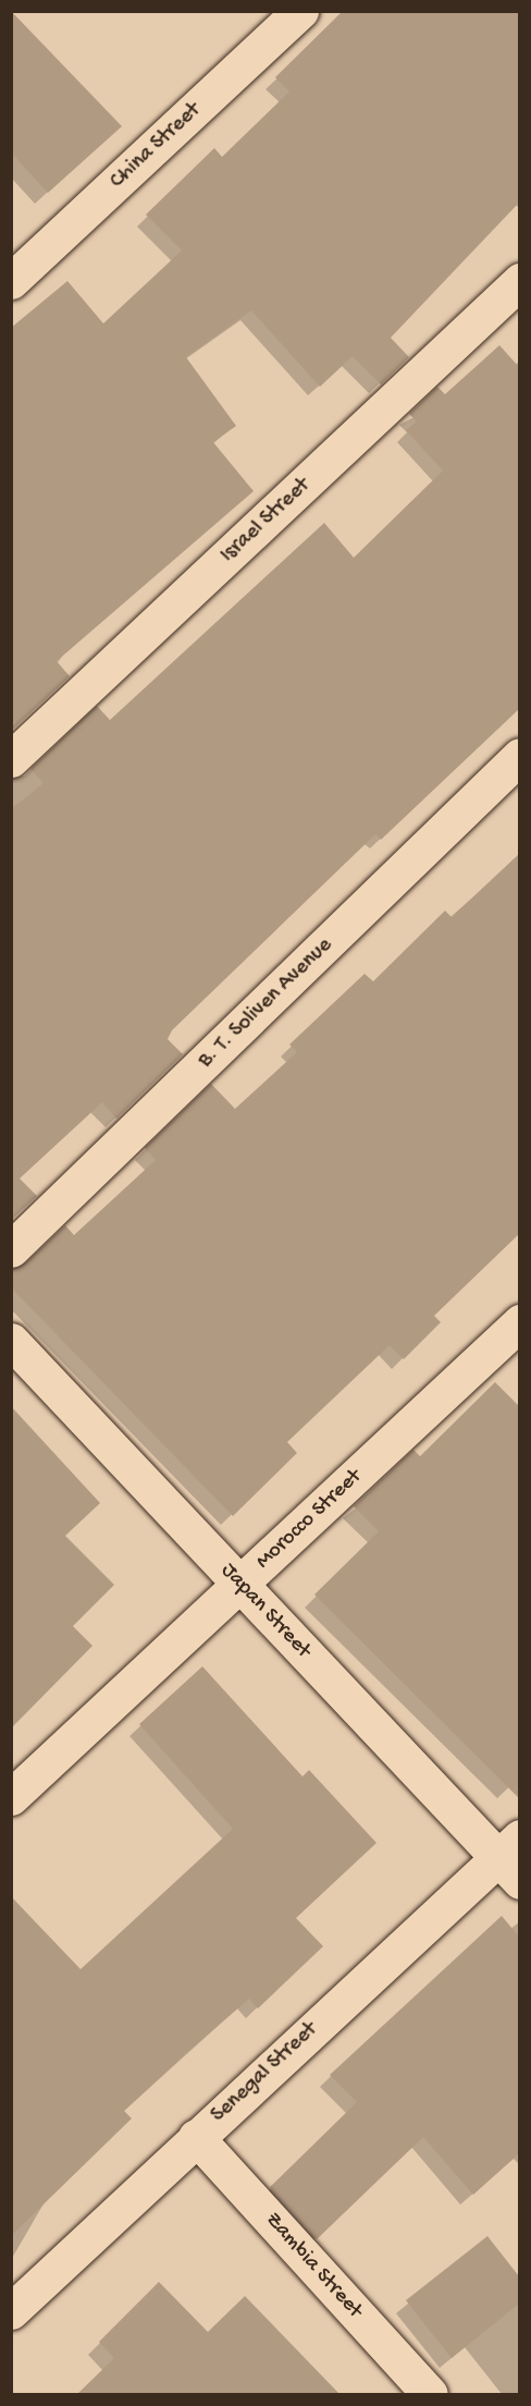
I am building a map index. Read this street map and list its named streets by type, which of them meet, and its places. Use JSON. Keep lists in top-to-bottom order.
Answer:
{
  "streets": {
    "street": [
      "China Street",
      "Israel Street",
      "B. T. Soliven Avenue",
      "Morocco Street",
      "Japan Street",
      "Senegal Street",
      "Zambia Street"
    ]
  },
  "crossings": [
    ["Morocco Street", "Japan Street"],
    ["Japan Street", "Senegal Street"],
    ["Senegal Street", "Zambia Street"]
  ]
}
